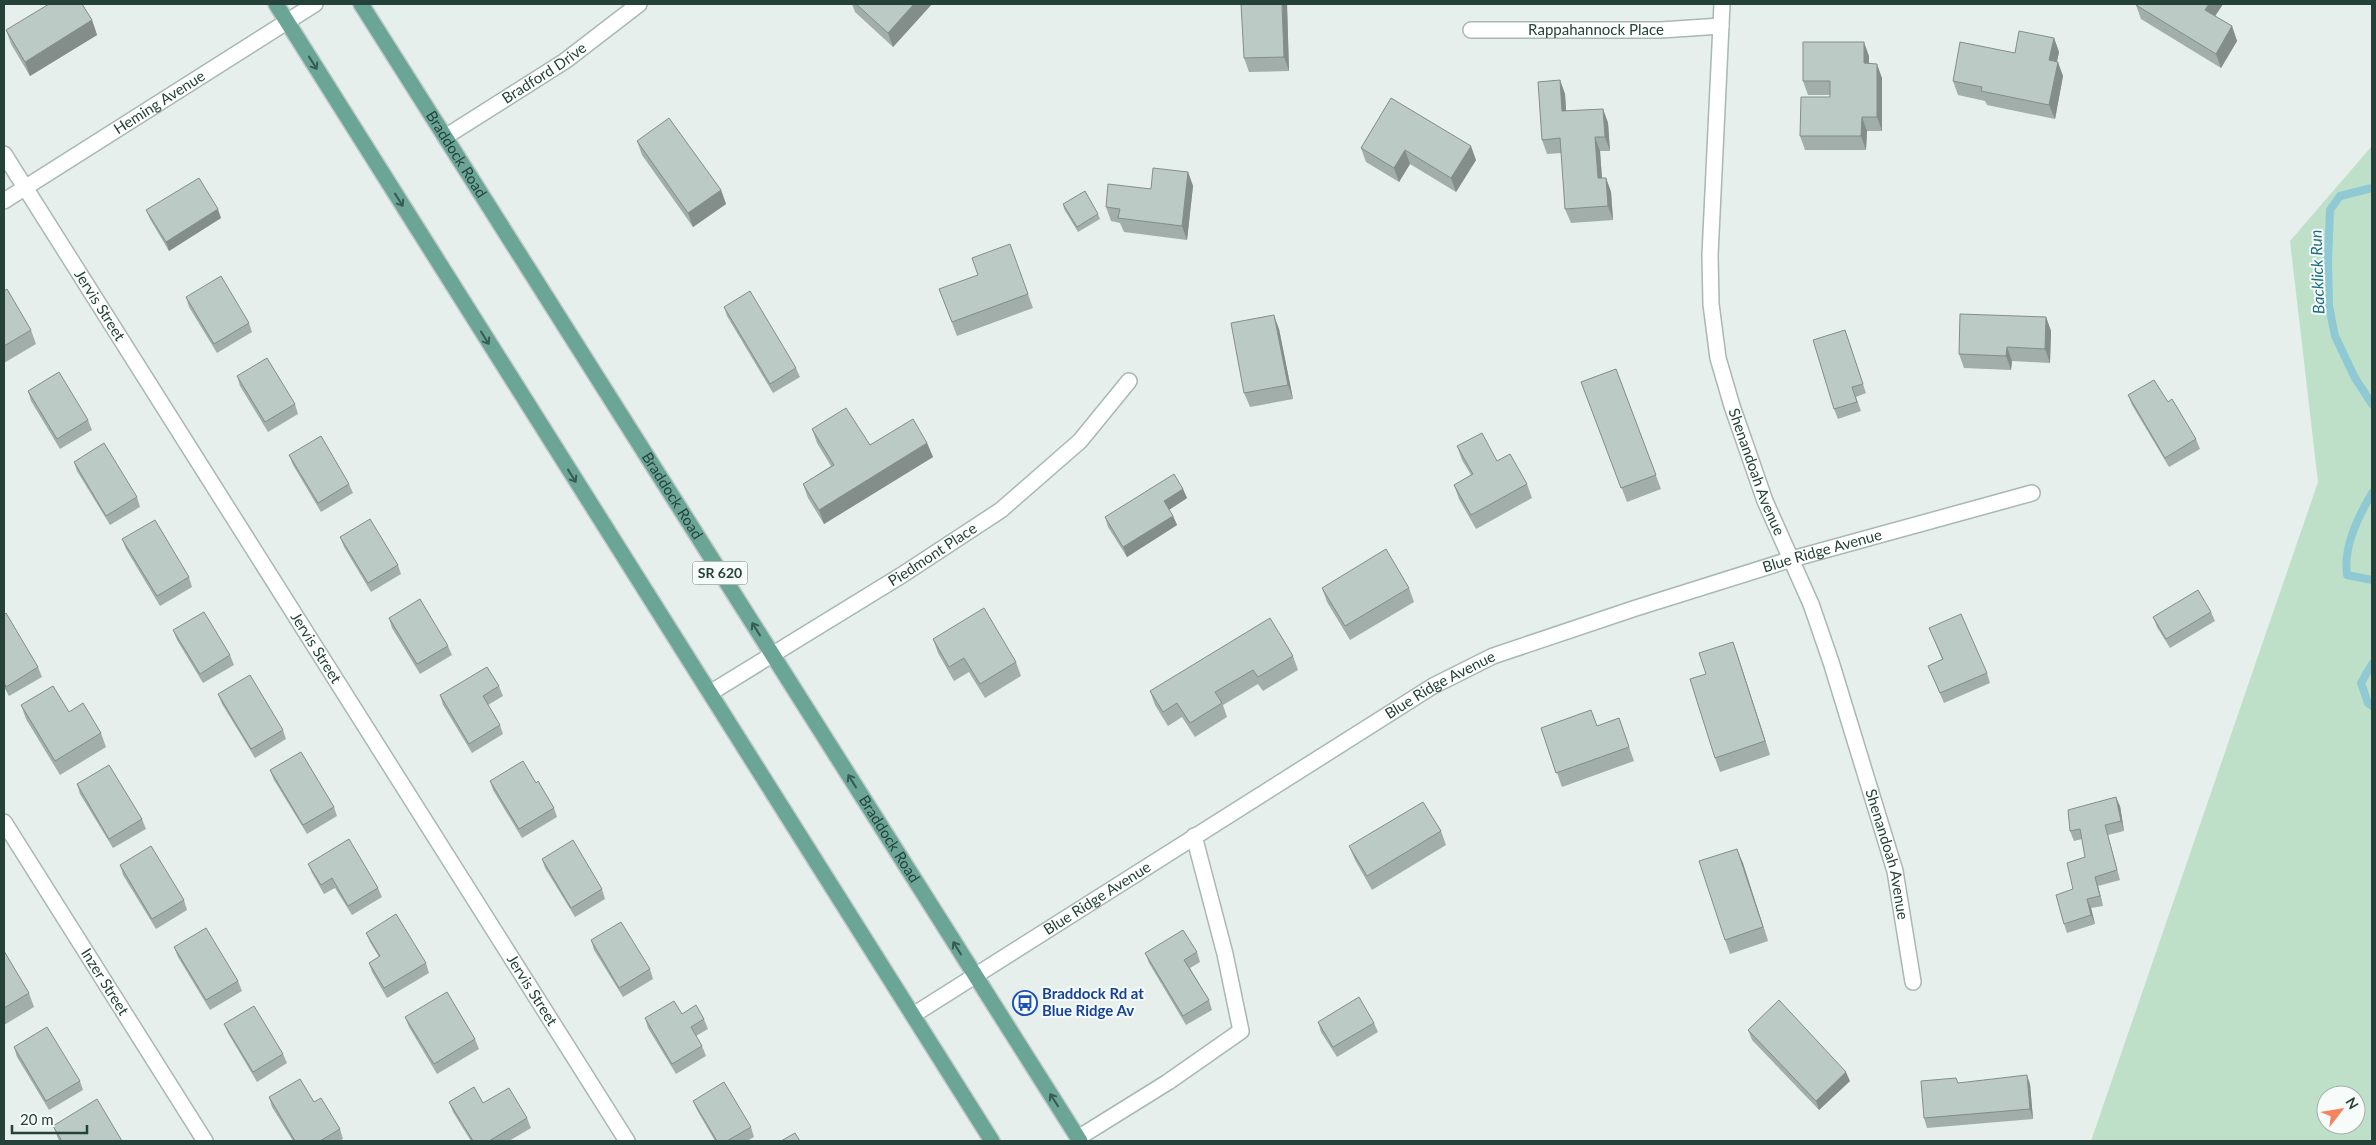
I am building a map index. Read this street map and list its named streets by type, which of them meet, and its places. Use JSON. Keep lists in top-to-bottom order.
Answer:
{
  "streets": {
    "main road": ["Braddock Road", "SR 620"],
    "street": [
      "Rappahannock Place",
      "Bradford Drive",
      "Heming Avenue",
      "Jervis Street",
      "Shenandoah Avenue",
      "Blue Ridge Avenue",
      "Piedmont Place",
      "Inzer Street"
    ]
  },
  "crossings": [
    ["Rappahannock Place", "Shenandoah Avenue"],
    ["Bradford Drive", "Braddock Road"],
    ["Heming Avenue", "Jervis Street"],
    ["Braddock Road", "Blue Ridge Avenue"],
    ["Braddock Road", "Piedmont Place"],
    ["Shenandoah Avenue", "Blue Ridge Avenue"]
  ],
  "water": ["Backlick Run"],
  "places": {
    "bus stop": ["Braddock Rd at Blue Ridge Av"]
  },
  "scale_bar": "20 m",
  "north": "top right"
}
